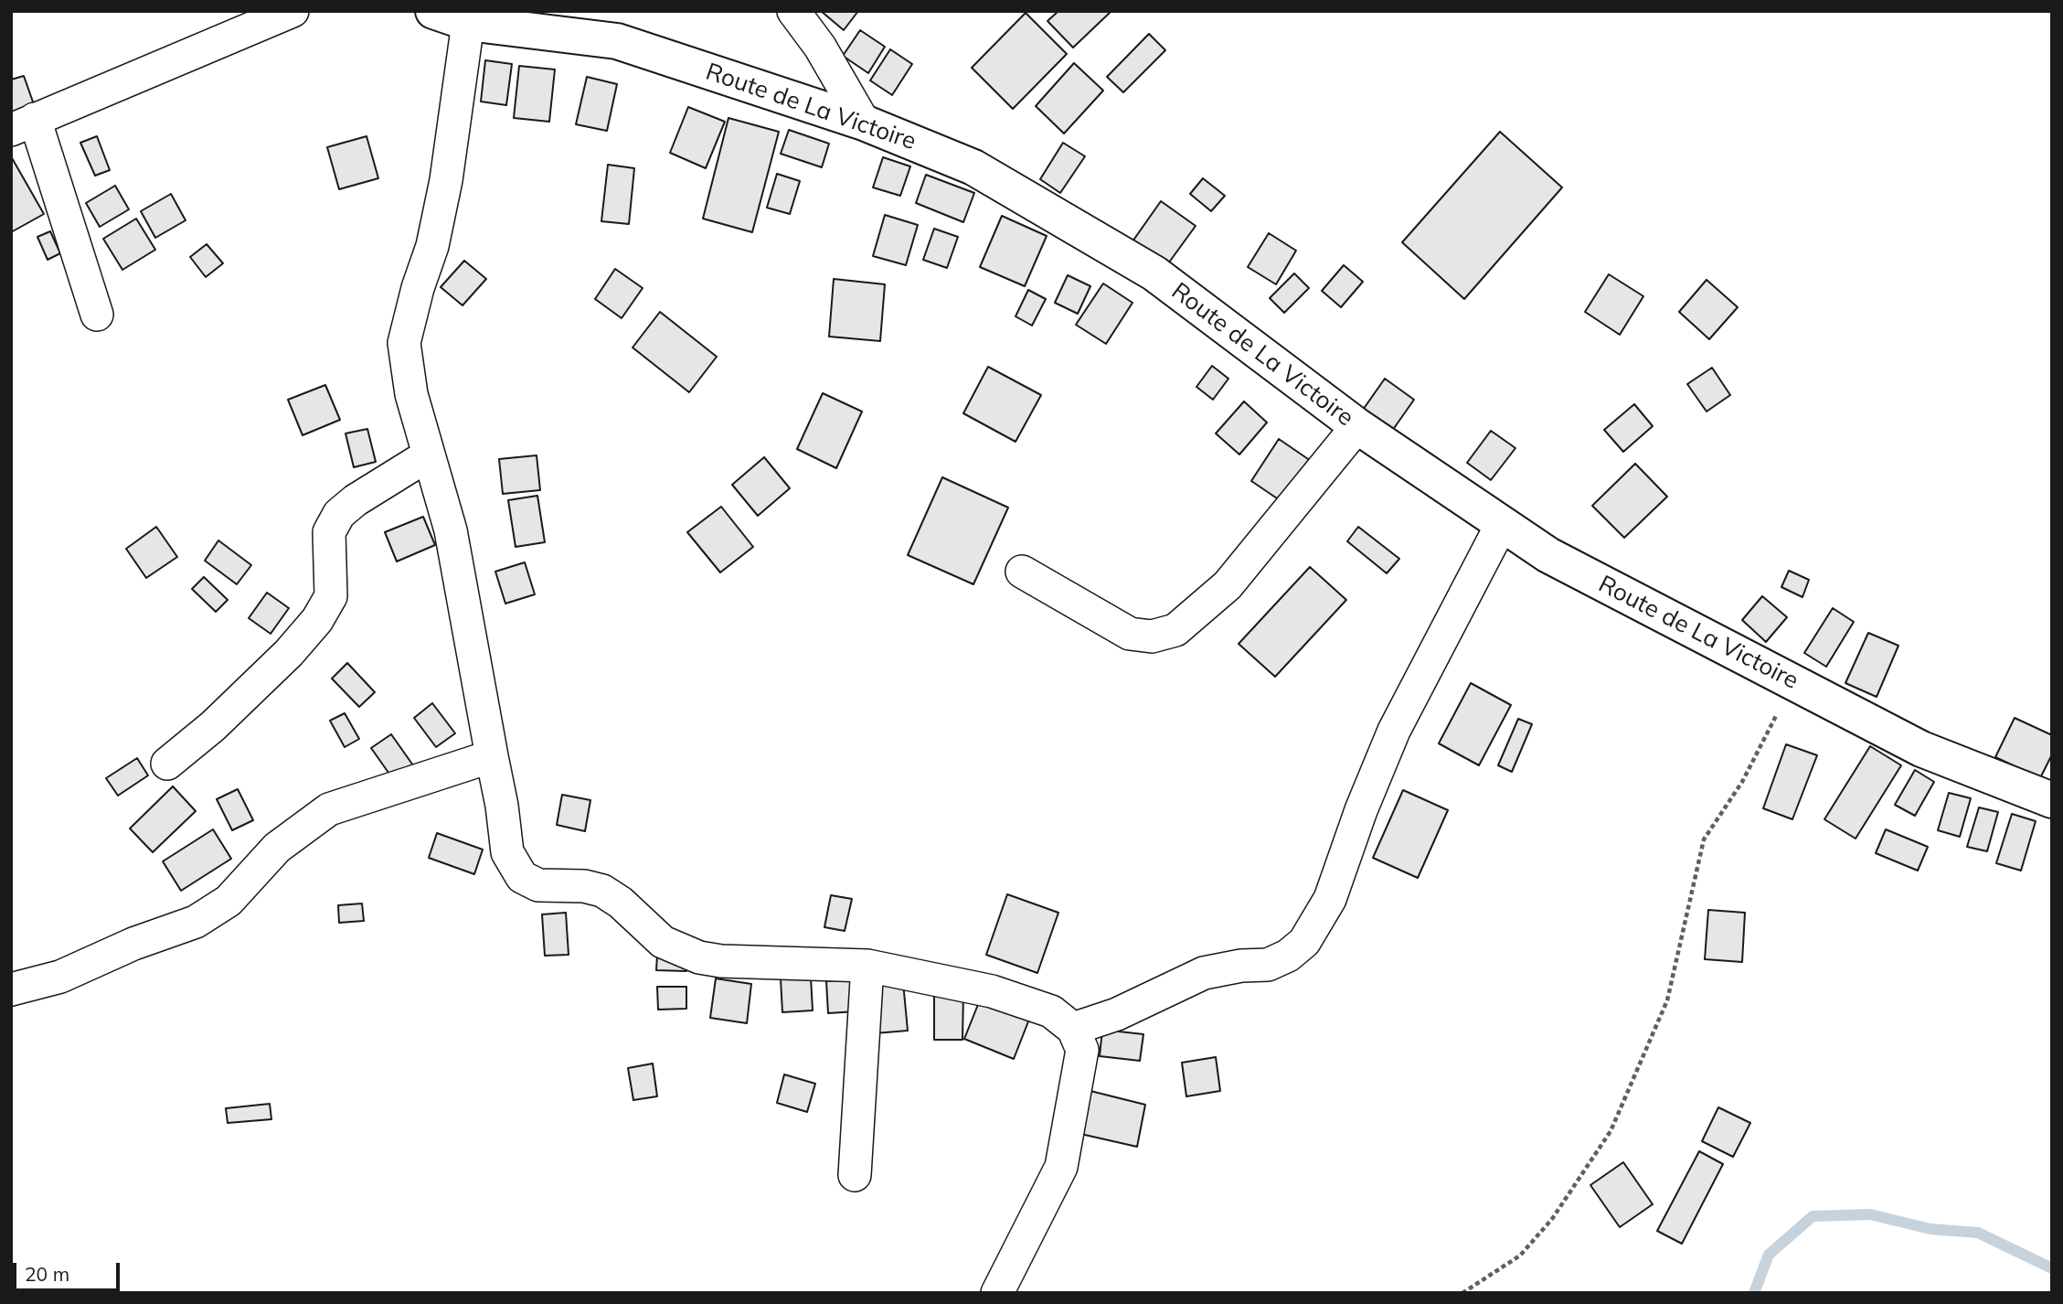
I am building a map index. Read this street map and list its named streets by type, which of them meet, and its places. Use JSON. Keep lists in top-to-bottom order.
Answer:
{
  "streets": {
    "street": ["Route de La Victoire"]
  },
  "scale_bar": "20 m"
}
